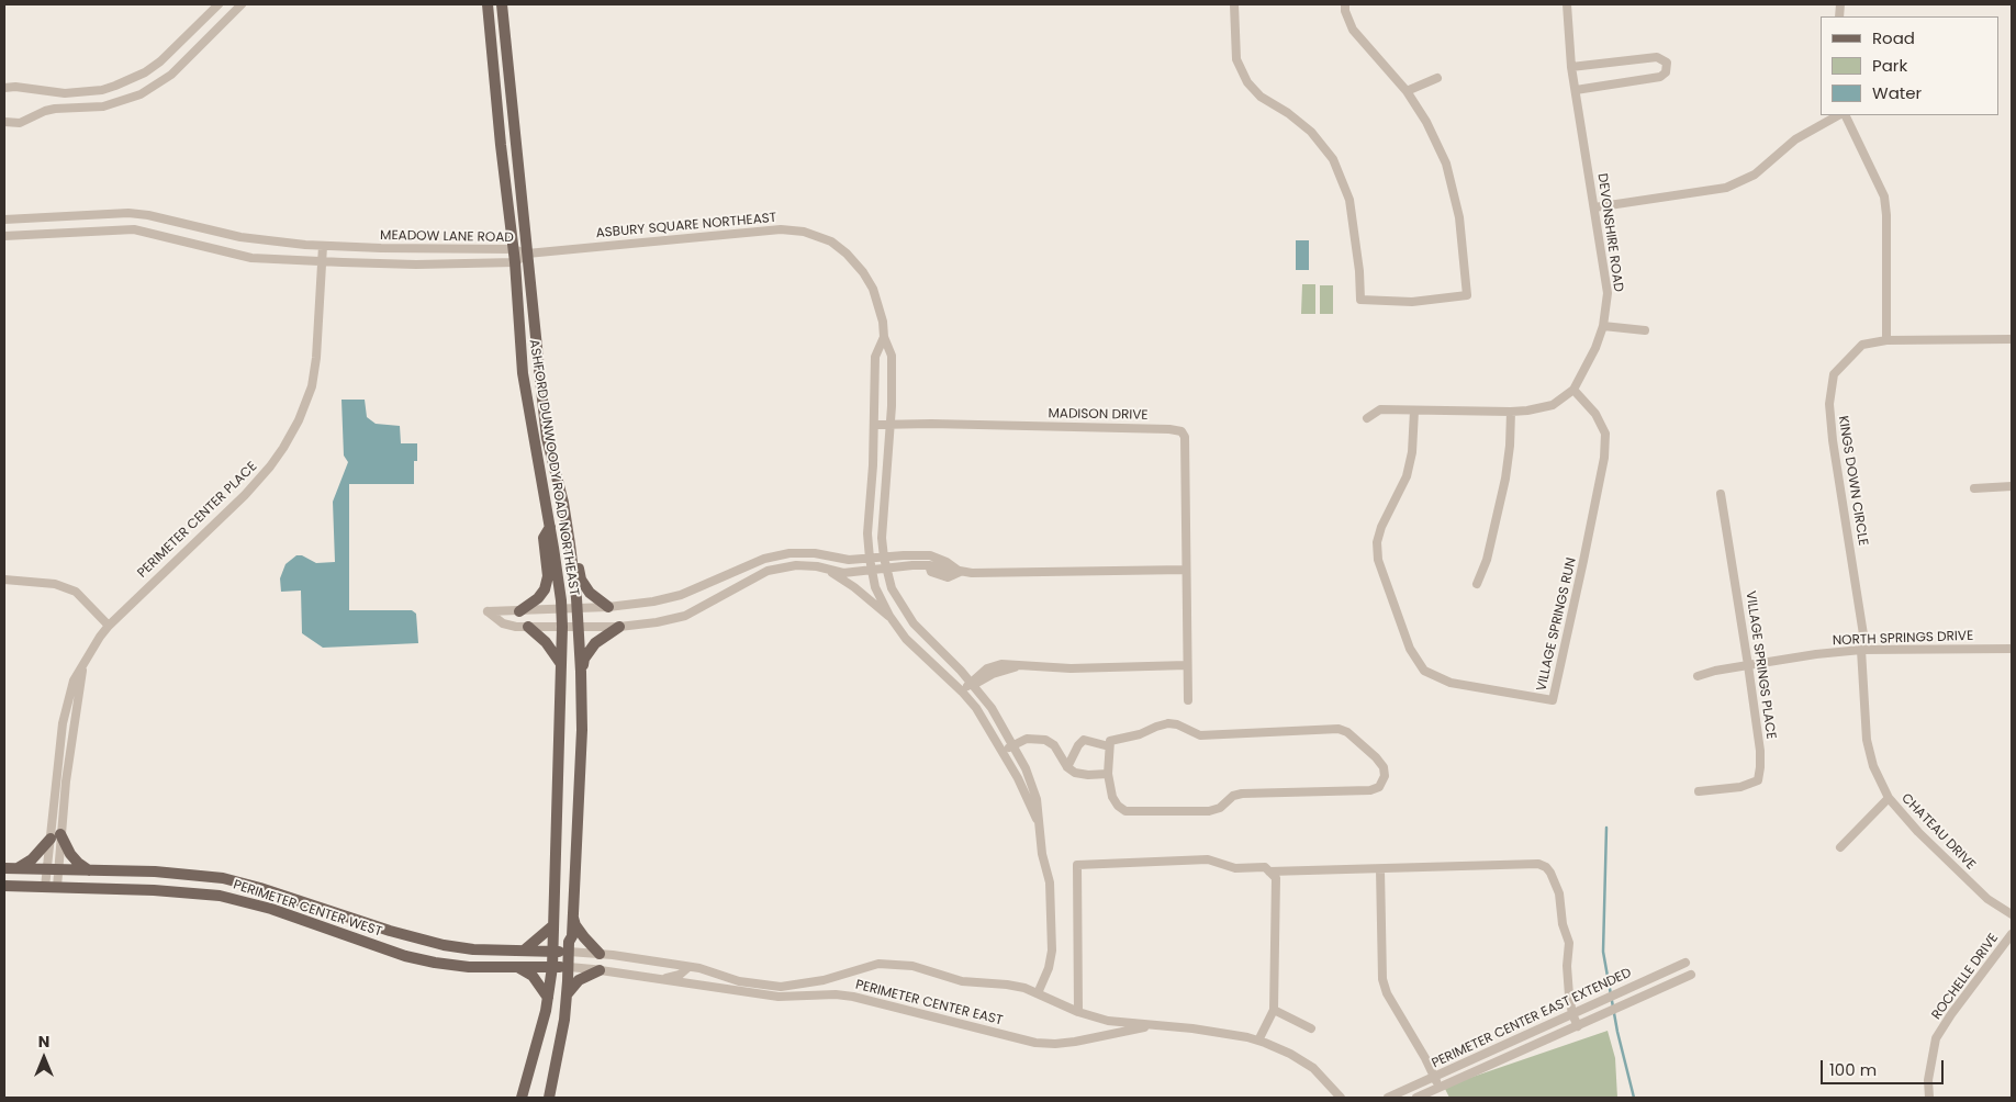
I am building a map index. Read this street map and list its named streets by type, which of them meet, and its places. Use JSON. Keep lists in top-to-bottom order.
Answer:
{
  "streets": {
    "main road": ["ASHFORD DUNWOODY ROAD NORTHEAST", "PERIMETER CENTER WEST"],
    "street": [
      "ASBURY SQUARE NORTHEAST",
      "DEVONSHIRE ROAD",
      "MEADOW LANE ROAD",
      "MADISON DRIVE",
      "KINGS DOWN CIRCLE",
      "PERIMETER CENTER PLACE",
      "VILLAGE SPRINGS RUN",
      "NORTH SPRINGS DRIVE",
      "VILLAGE SPRINGS PLACE",
      "CHATEAU DRIVE",
      "ROCHELLE DRIVE",
      "PERIMETER CENTER EAST",
      "PERIMETER CENTER EAST EXTENDED"
    ]
  },
  "crossings": [
    ["ASBURY SQUARE NORTHEAST", "MEADOW LANE ROAD"],
    ["ASBURY SQUARE NORTHEAST", "MADISON DRIVE"],
    ["ASBURY SQUARE NORTHEAST", "ASHFORD DUNWOODY ROAD NORTHEAST"],
    ["ASBURY SQUARE NORTHEAST", "PERIMETER CENTER EAST"],
    ["DEVONSHIRE ROAD", "VILLAGE SPRINGS RUN"],
    ["MEADOW LANE ROAD", "ASHFORD DUNWOODY ROAD NORTHEAST"],
    ["MEADOW LANE ROAD", "PERIMETER CENTER PLACE"],
    ["ASHFORD DUNWOODY ROAD NORTHEAST", "PERIMETER CENTER WEST"],
    ["ASHFORD DUNWOODY ROAD NORTHEAST", "PERIMETER CENTER EAST"],
    ["KINGS DOWN CIRCLE", "NORTH SPRINGS DRIVE"],
    ["KINGS DOWN CIRCLE", "CHATEAU DRIVE"],
    ["PERIMETER CENTER PLACE", "PERIMETER CENTER WEST"],
    ["NORTH SPRINGS DRIVE", "VILLAGE SPRINGS PLACE"],
    ["NORTH SPRINGS DRIVE", "CHATEAU DRIVE"],
    ["PERIMETER CENTER WEST", "PERIMETER CENTER EAST"]
  ],
  "legend": ["Road", "Park", "Water"],
  "scale_bar": "100 m",
  "north": "top"
}
